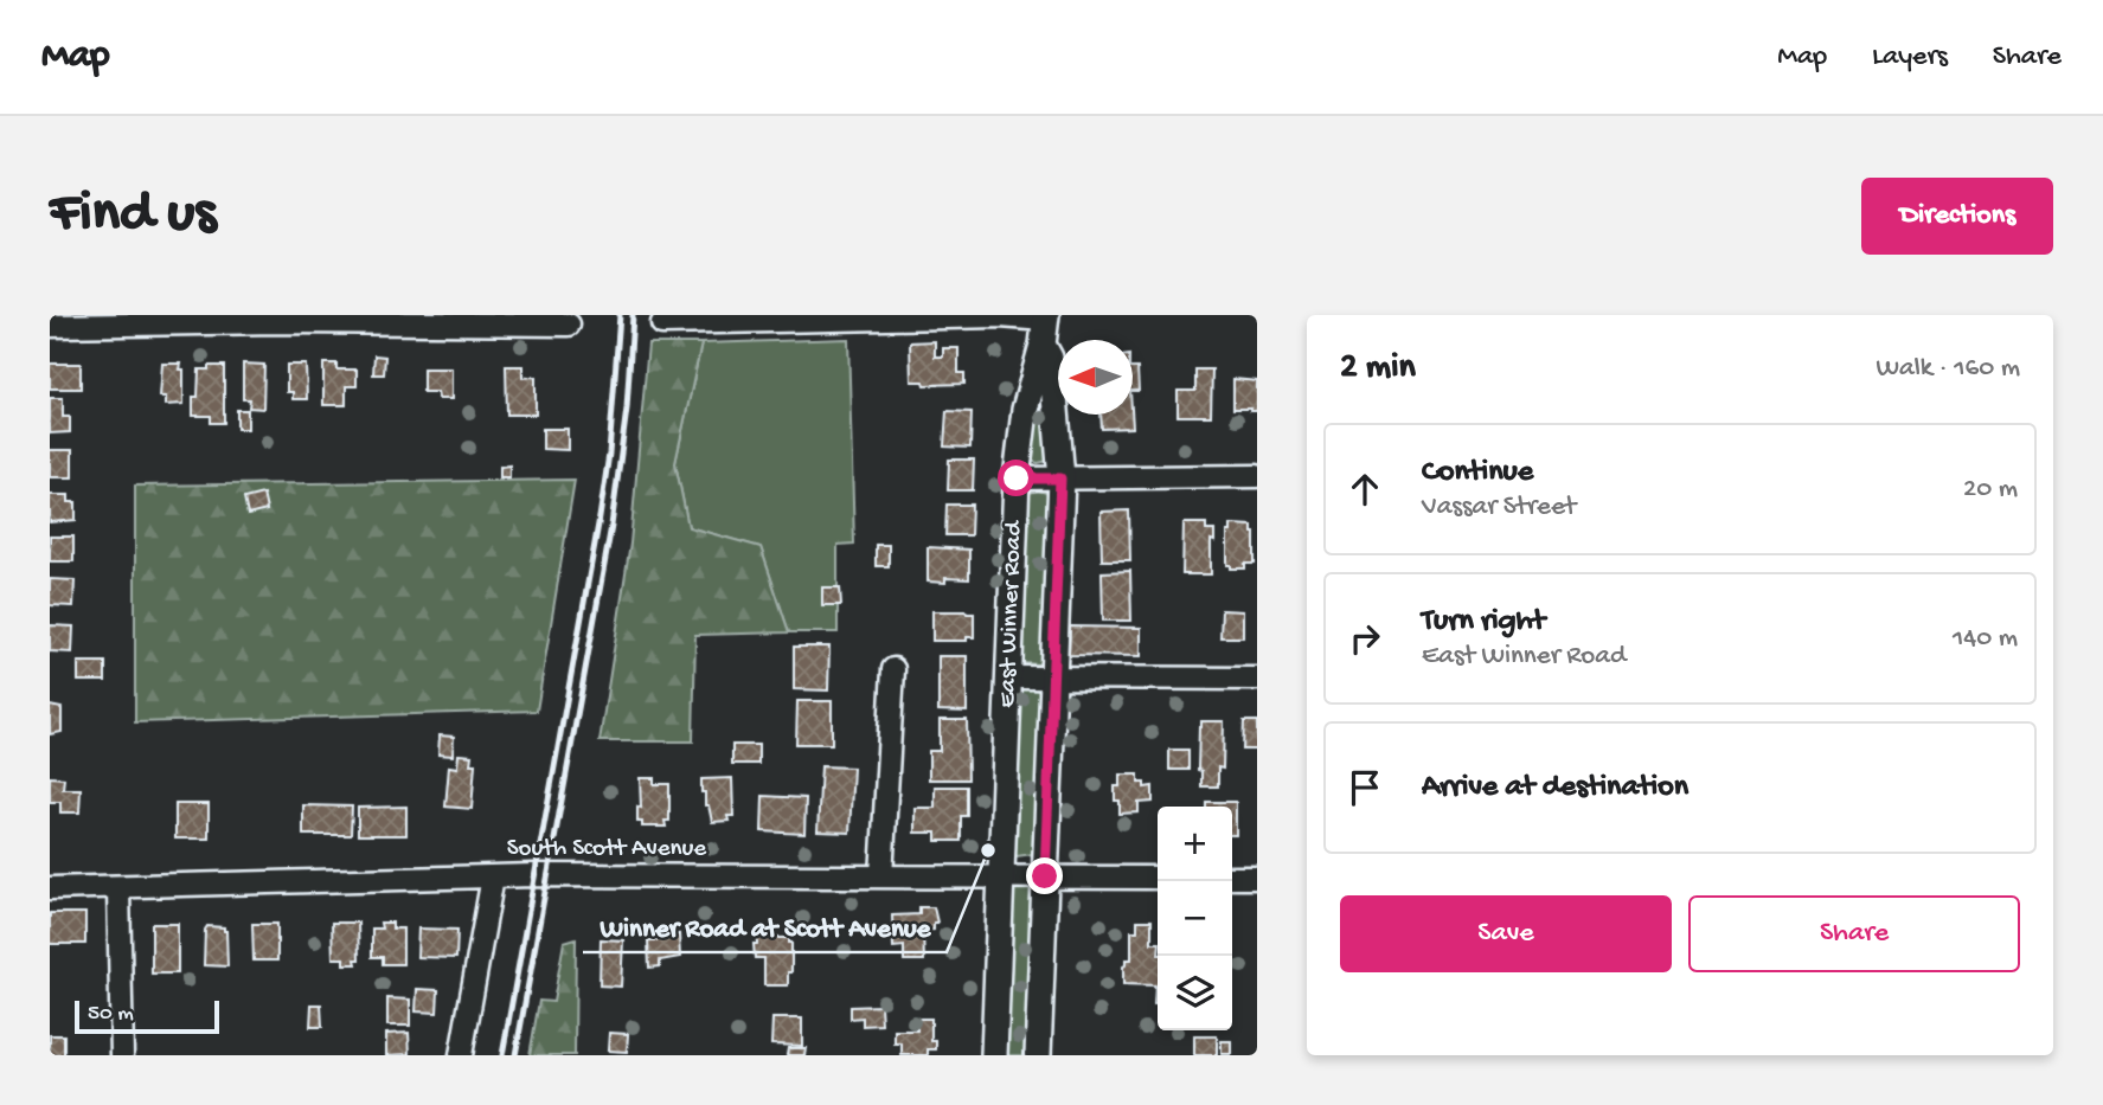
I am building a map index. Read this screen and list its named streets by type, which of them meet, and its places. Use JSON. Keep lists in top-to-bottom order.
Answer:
{
  "streets": {
    "street": ["East Winner Road", "South Scott Avenue"]
  },
  "crossings": [
    ["East Winner Road", "South Scott Avenue"]
  ],
  "places": ["Winner Road at Scott Avenue"],
  "scale_bar": "50 m",
  "north": "left",
  "page": {
    "header": "Map",
    "nav": ["Map", "Layers", "Share"],
    "buttons": [
      "Directions",
      ["Save", "Share"]
    ],
    "title": "Find us",
    "heading": ["2 min", "Walk · 160 m"],
    "list": [
      ["Continue", "Vassar Street", "20 m"],
      ["Turn right", "East Winner Road", "140 m"],
      "Arrive at destination"
    ],
    "map_buttons": ["+", "−"],
    "scale": "50 m"
  }
}
